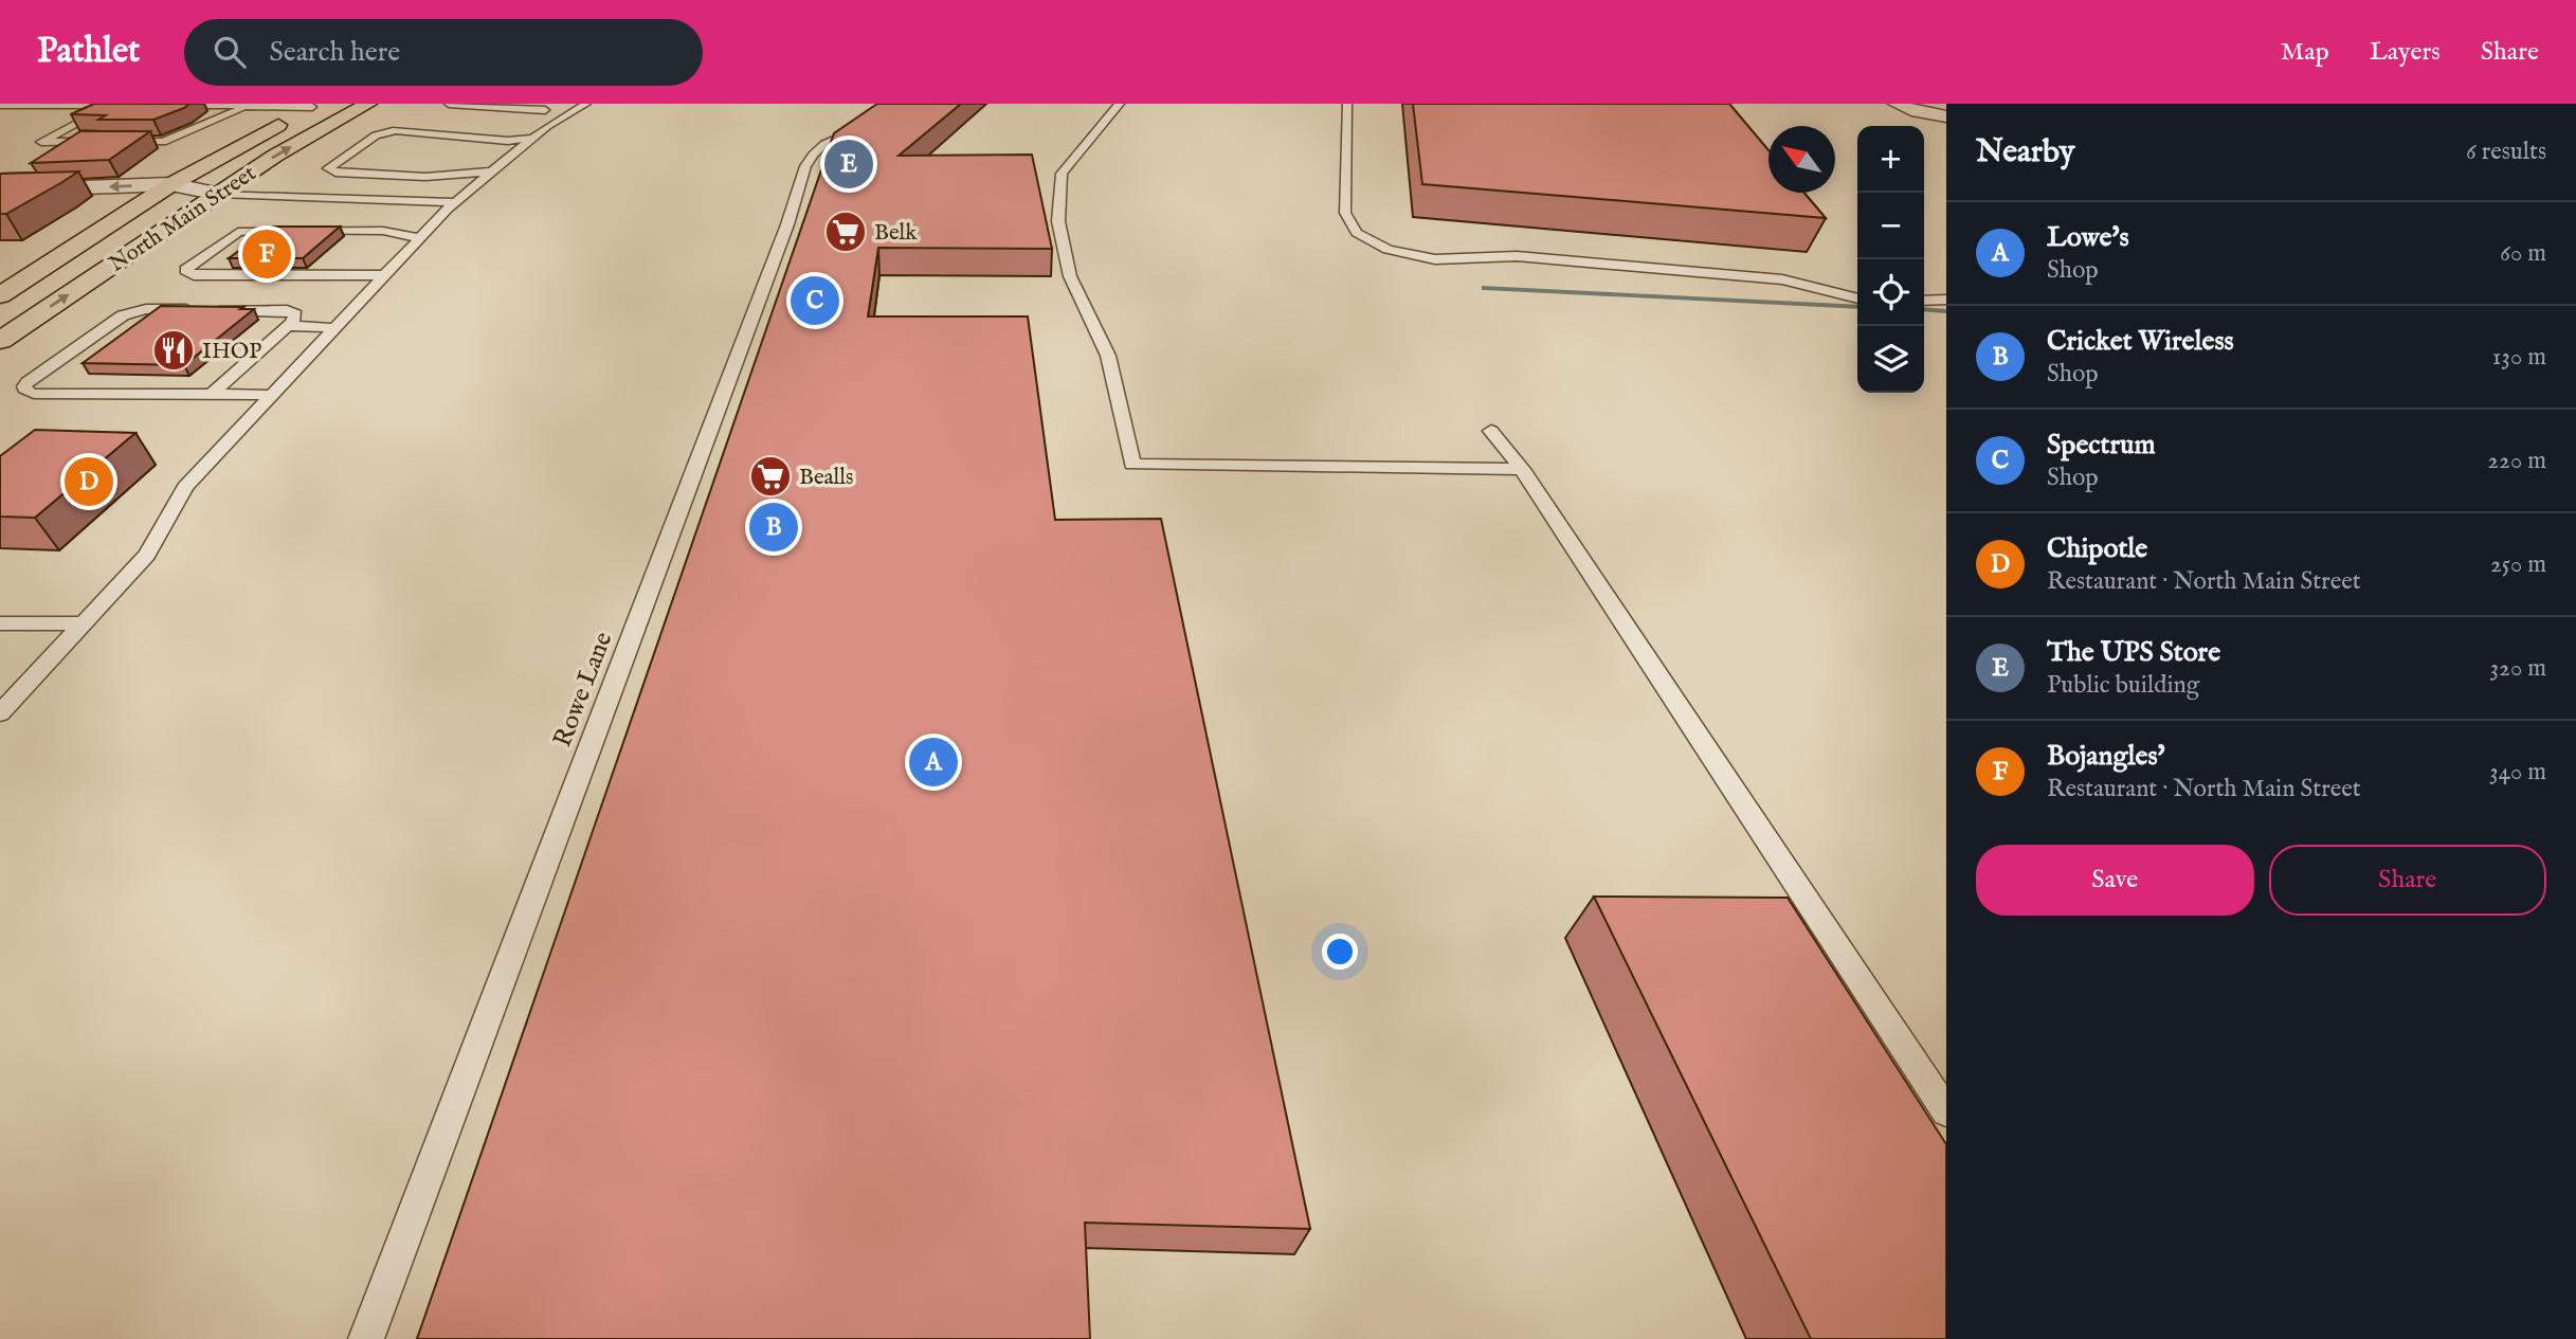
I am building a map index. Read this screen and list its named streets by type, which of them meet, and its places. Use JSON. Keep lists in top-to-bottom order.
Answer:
{
  "streets": {
    "main road": ["North Main Street"],
    "lane": ["Rowe Lane"]
  },
  "places": {
    "supermarket": ["Belk", "Bealls"],
    "restaurant": ["IHOP"]
  },
  "north": "top left",
  "page": {
    "header": "Pathlet",
    "search": "Search here",
    "nav": ["Map", "Layers", "Share"],
    "heading": ["Nearby", "6 results"],
    "map_buttons": ["+", "−"],
    "pins": [
      "E",
      "F",
      "C",
      "D",
      "B",
      "A"
    ],
    "list": [
      {
        "mark": "A",
        "name": "Lowe's",
        "note": "Shop",
        "value": "60 m"
      },
      {
        "mark": "B",
        "name": "Cricket Wireless",
        "note": "Shop",
        "value": "130 m"
      },
      {
        "mark": "C",
        "name": "Spectrum",
        "note": "Shop",
        "value": "220 m"
      },
      {
        "mark": "D",
        "name": "Chipotle",
        "note": "Restaurant · North Main Street",
        "value": "250 m"
      },
      {
        "mark": "E",
        "name": "The UPS Store",
        "note": "Public building",
        "value": "320 m"
      },
      {
        "mark": "F",
        "name": "Bojangles'",
        "note": "Restaurant · North Main Street",
        "value": "340 m"
      }
    ],
    "buttons": ["Save", "Share"]
  }
}
